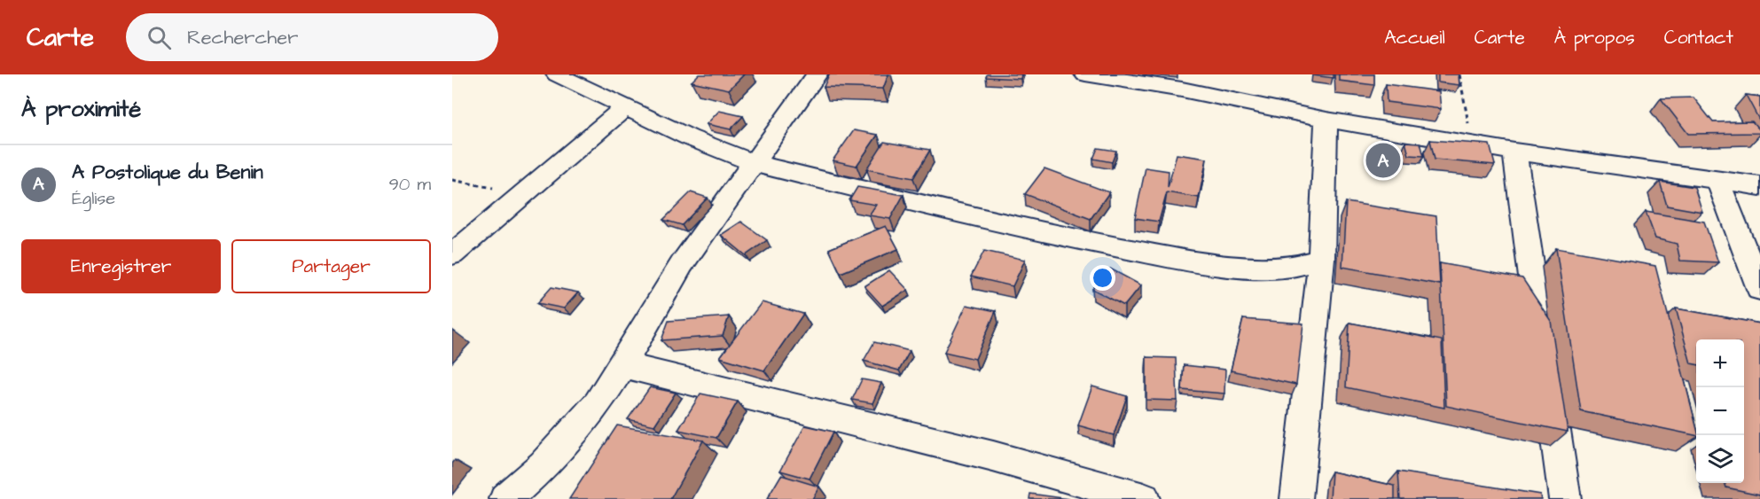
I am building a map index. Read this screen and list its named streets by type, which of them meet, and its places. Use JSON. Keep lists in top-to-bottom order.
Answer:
{
  "page": {
    "header": "Carte",
    "search": "Rechercher",
    "nav": [
      "Accueil",
      "Carte",
      "À propos",
      "Contact"
    ],
    "heading": "À proximité",
    "pins": "A",
    "list": [
      {
        "mark": "A",
        "name": "A Postolique du Benin",
        "note": "Église",
        "value": "90 m"
      }
    ],
    "buttons": ["Enregistrer", "Partager"],
    "map_buttons": ["+", "−"]
  }
}
